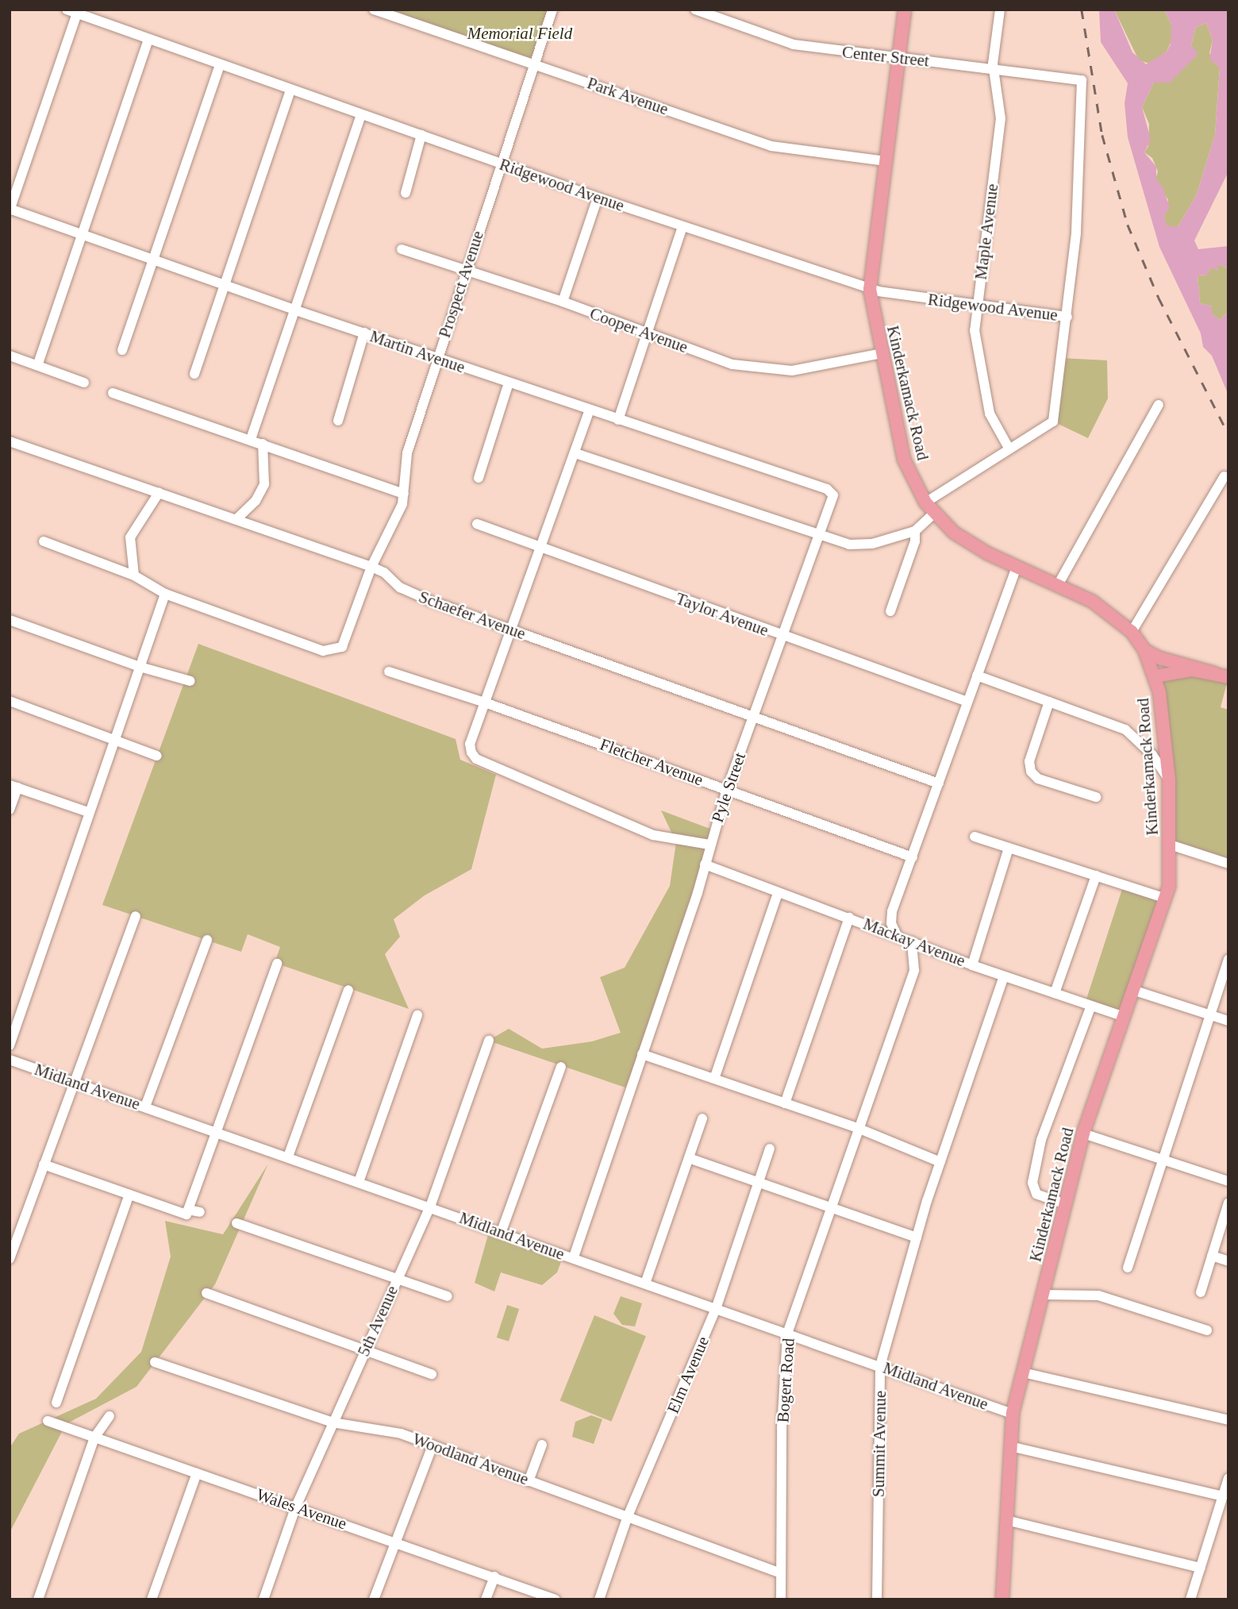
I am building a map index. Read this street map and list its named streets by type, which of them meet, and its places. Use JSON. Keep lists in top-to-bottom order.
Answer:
{
  "streets": {
    "main road": ["Kinderkamack Road"],
    "street": [
      "Center Street",
      "Park Avenue",
      "Ridgewood Avenue",
      "Maple Avenue",
      "Prospect Avenue",
      "Cooper Avenue",
      "Martin Avenue",
      "Taylor Avenue",
      "Schaefer Avenue",
      "Fletcher Avenue",
      "Pyle Street",
      "Mackay Avenue",
      "Midland Avenue",
      "5th Avenue",
      "Elm Avenue",
      "Bogert Road",
      "Summit Avenue",
      "Woodland Avenue",
      "Wales Avenue"
    ]
  },
  "crossings": [
    ["Center Street", "Ridgewood Avenue"],
    ["Center Street", "Maple Avenue"],
    ["Center Street", "Kinderkamack Road"],
    ["Park Avenue", "Prospect Avenue"],
    ["Park Avenue", "Kinderkamack Road"],
    ["Ridgewood Avenue", "Maple Avenue"],
    ["Ridgewood Avenue", "Prospect Avenue"],
    ["Ridgewood Avenue", "Kinderkamack Road"],
    ["Prospect Avenue", "Cooper Avenue"],
    ["Prospect Avenue", "Martin Avenue"],
    ["Prospect Avenue", "Schaefer Avenue"],
    ["Cooper Avenue", "Kinderkamack Road"],
    ["Martin Avenue", "Pyle Street"],
    ["Kinderkamack Road", "Mackay Avenue"],
    ["Kinderkamack Road", "Midland Avenue"],
    ["Taylor Avenue", "Pyle Street"],
    ["Schaefer Avenue", "Pyle Street"],
    ["Fletcher Avenue", "Pyle Street"],
    ["Pyle Street", "Mackay Avenue"],
    ["Pyle Street", "Midland Avenue"],
    ["Mackay Avenue", "Bogert Road"],
    ["Mackay Avenue", "Summit Avenue"],
    ["Midland Avenue", "5th Avenue"],
    ["Midland Avenue", "Elm Avenue"],
    ["Midland Avenue", "Bogert Road"],
    ["Midland Avenue", "Summit Avenue"],
    ["5th Avenue", "Woodland Avenue"],
    ["5th Avenue", "Wales Avenue"],
    ["Elm Avenue", "Woodland Avenue"],
    ["Bogert Road", "Woodland Avenue"]
  ],
  "parks": ["Memorial Field"]
}
